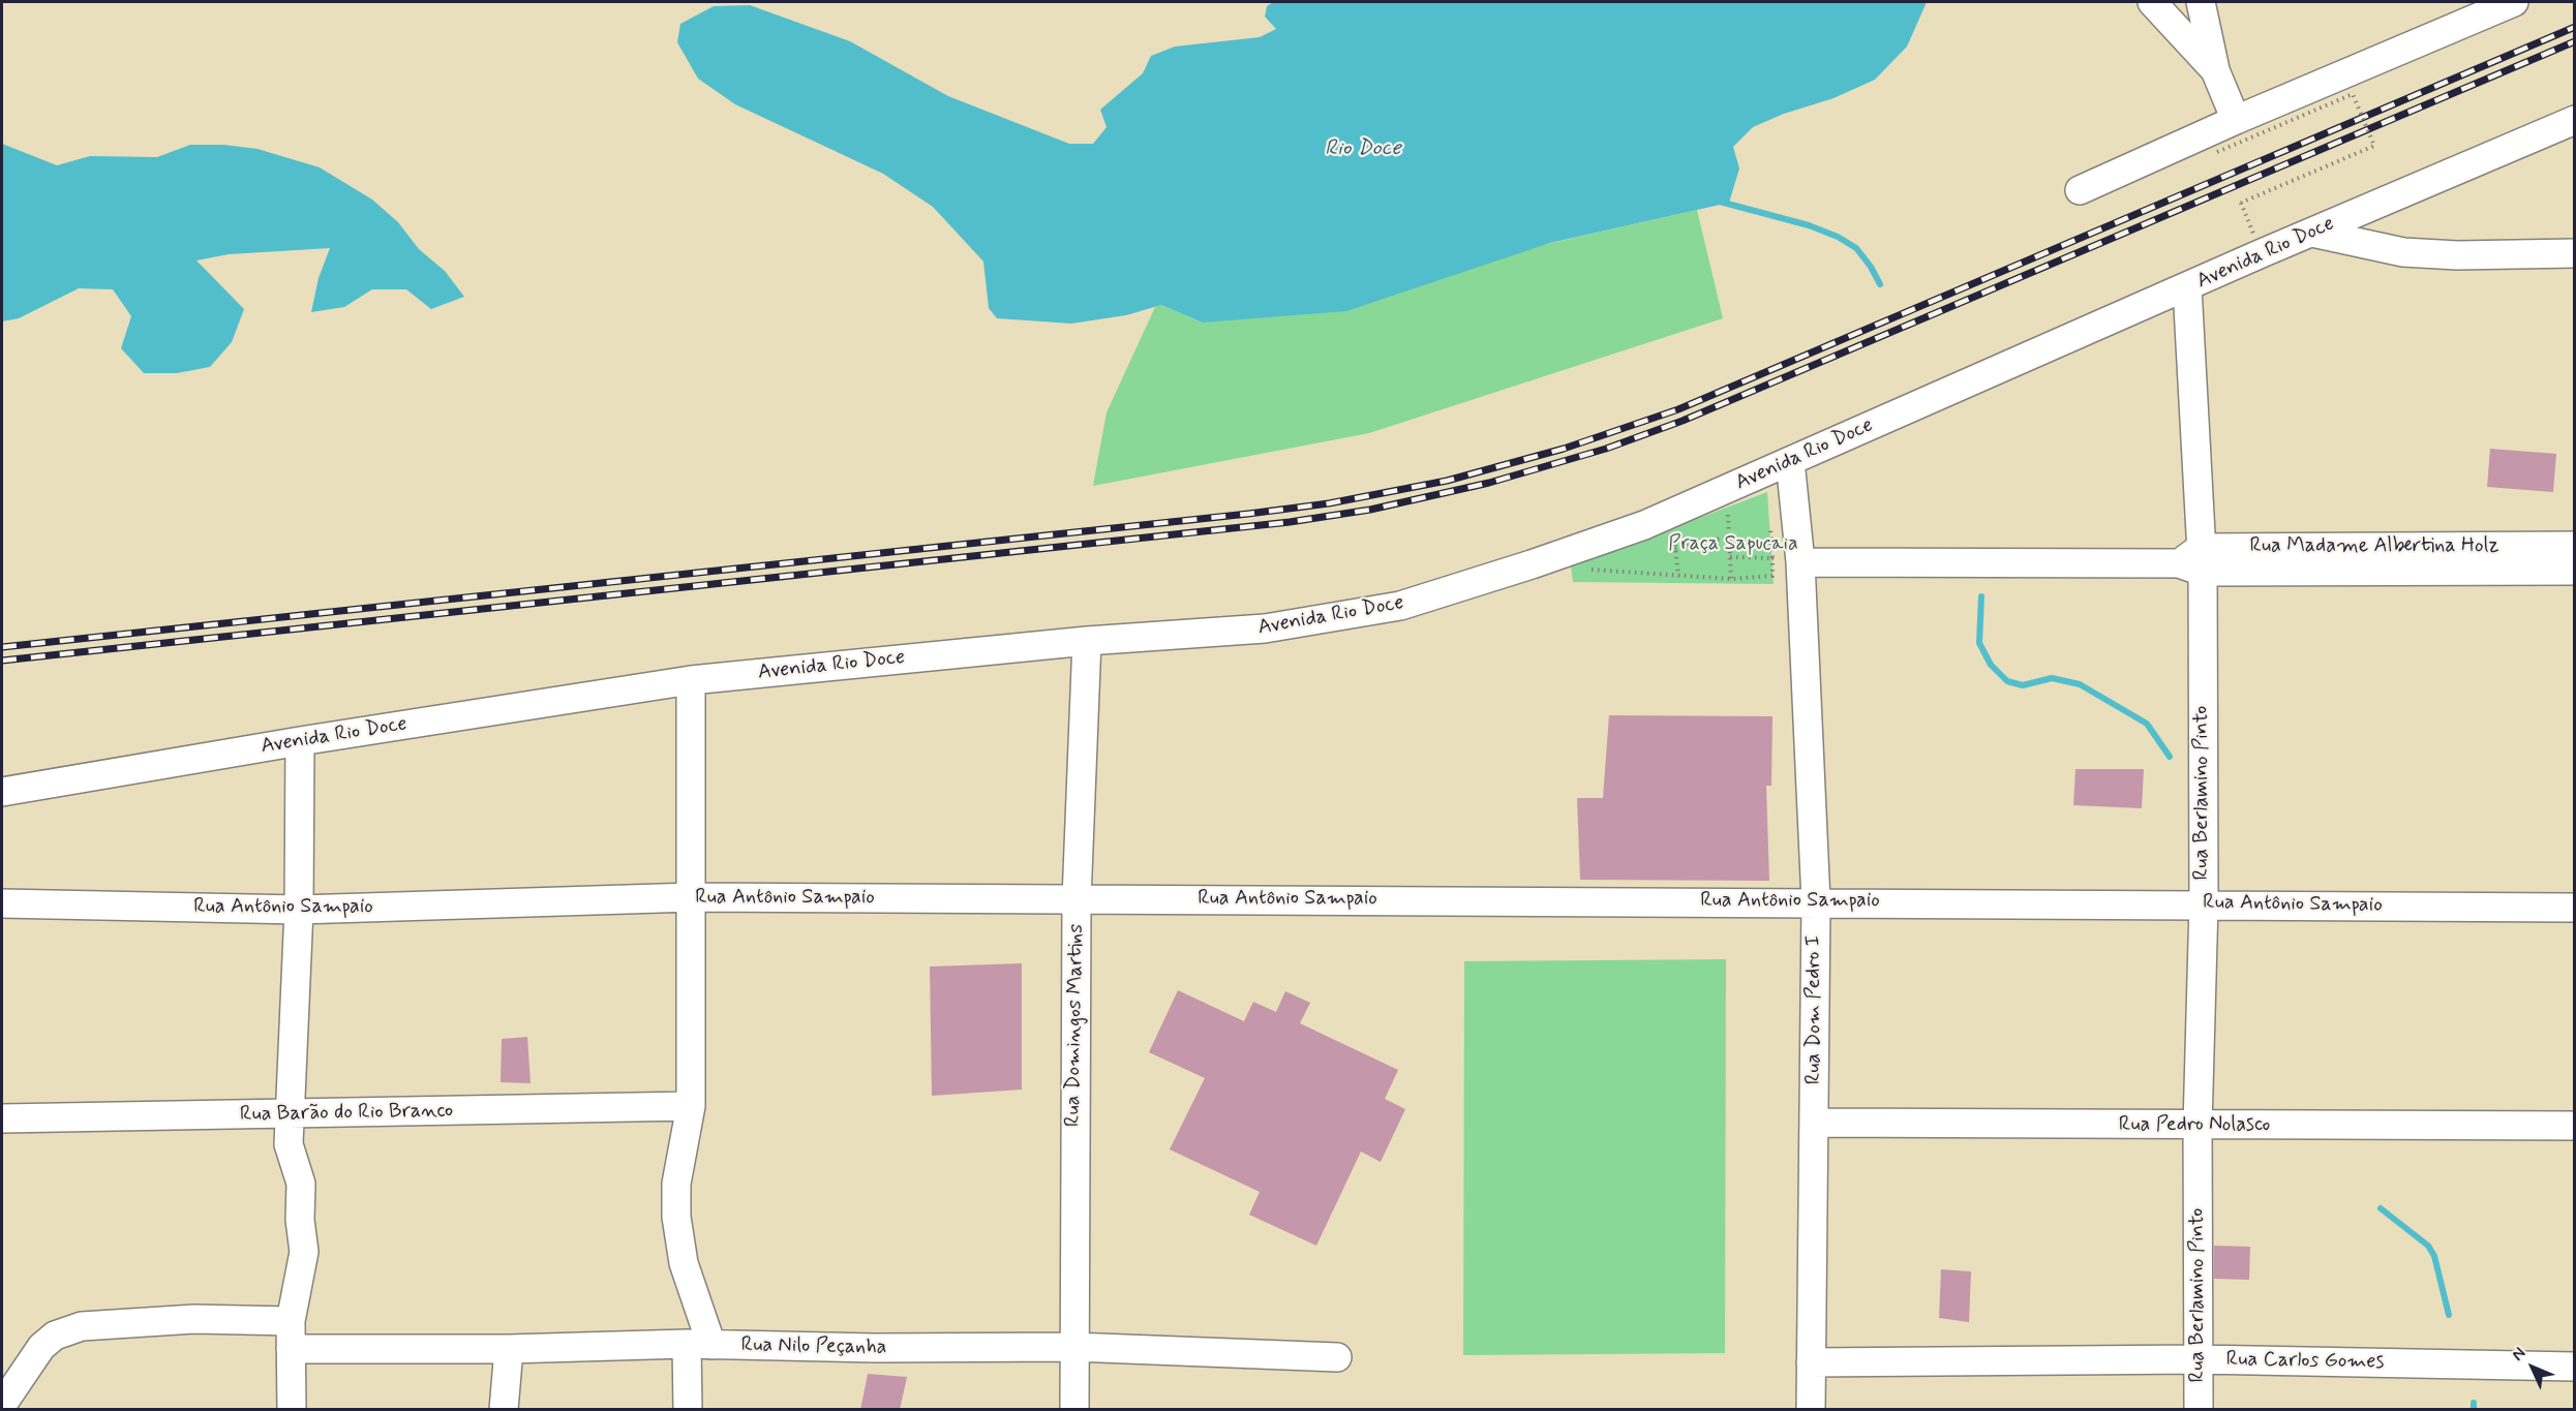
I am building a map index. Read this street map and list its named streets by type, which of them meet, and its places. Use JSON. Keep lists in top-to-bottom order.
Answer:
{
  "streets": {
    "street": [
      "Avenida Rio Doce",
      "Rua Madame Albertina Holz",
      "Rua Berlamino Pinto",
      "Rua Antônio Sampaio",
      "Rua Dom Pedro I",
      "Rua Domingos Martins",
      "Rua Barão do Rio Branco",
      "Rua Pedro Nolasco",
      "Rua Nilo Peçanha",
      "Rua Carlos Gomes"
    ]
  },
  "crossings": [
    ["Avenida Rio Doce", "Rua Berlamino Pinto"],
    ["Avenida Rio Doce", "Rua Dom Pedro I"],
    ["Avenida Rio Doce", "Rua Domingos Martins"],
    ["Rua Madame Albertina Holz", "Rua Berlamino Pinto"],
    ["Rua Madame Albertina Holz", "Rua Dom Pedro I"],
    ["Rua Berlamino Pinto", "Rua Antônio Sampaio"],
    ["Rua Berlamino Pinto", "Rua Pedro Nolasco"],
    ["Rua Berlamino Pinto", "Rua Carlos Gomes"],
    ["Rua Antônio Sampaio", "Rua Dom Pedro I"],
    ["Rua Antônio Sampaio", "Rua Domingos Martins"],
    ["Rua Dom Pedro I", "Rua Pedro Nolasco"],
    ["Rua Dom Pedro I", "Rua Carlos Gomes"],
    ["Rua Domingos Martins", "Rua Nilo Peçanha"]
  ],
  "water": ["Rio Doce"],
  "parks": ["Praça Sapucaia"],
  "north": "top left"
}
